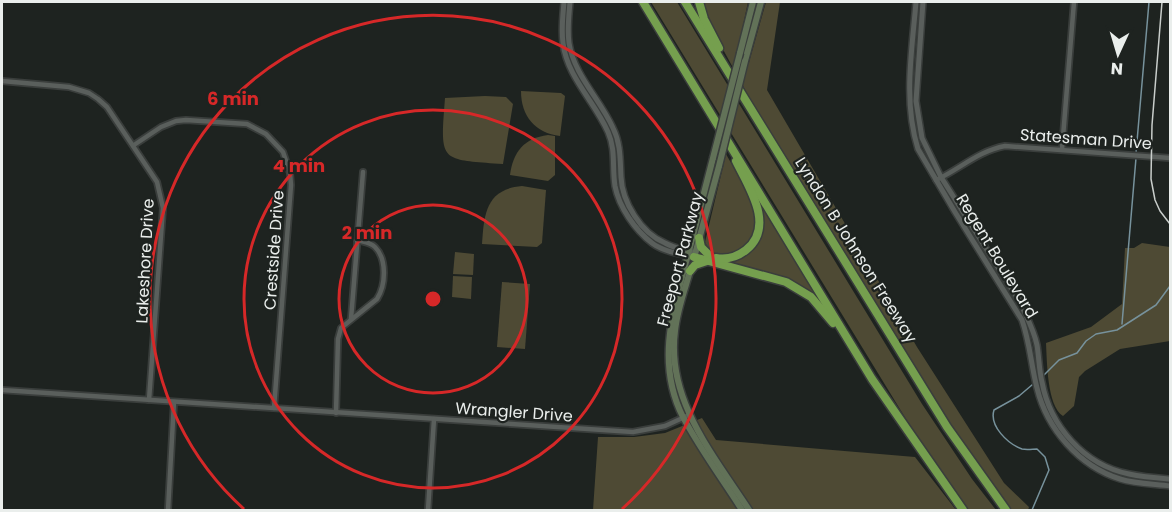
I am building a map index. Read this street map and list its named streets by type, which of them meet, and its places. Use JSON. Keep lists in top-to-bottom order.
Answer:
{
  "streets": {
    "highway": ["Lyndon B Johnson Freeway"],
    "main road": ["Freeport Parkway"],
    "street": [
      "Statesman Drive",
      "Crestside Drive",
      "Regent Boulevard",
      "Lakeshore Drive",
      "Wrangler Drive"
    ]
  },
  "crossings": [
    ["Statesman Drive", "Regent Boulevard"],
    ["Crestside Drive", "Lakeshore Drive"],
    ["Crestside Drive", "Wrangler Drive"],
    ["Freeport Parkway", "Wrangler Drive"],
    ["Lakeshore Drive", "Wrangler Drive"]
  ],
  "north": "bottom",
  "rings": ["6 min", "4 min", "2 min"]
}
